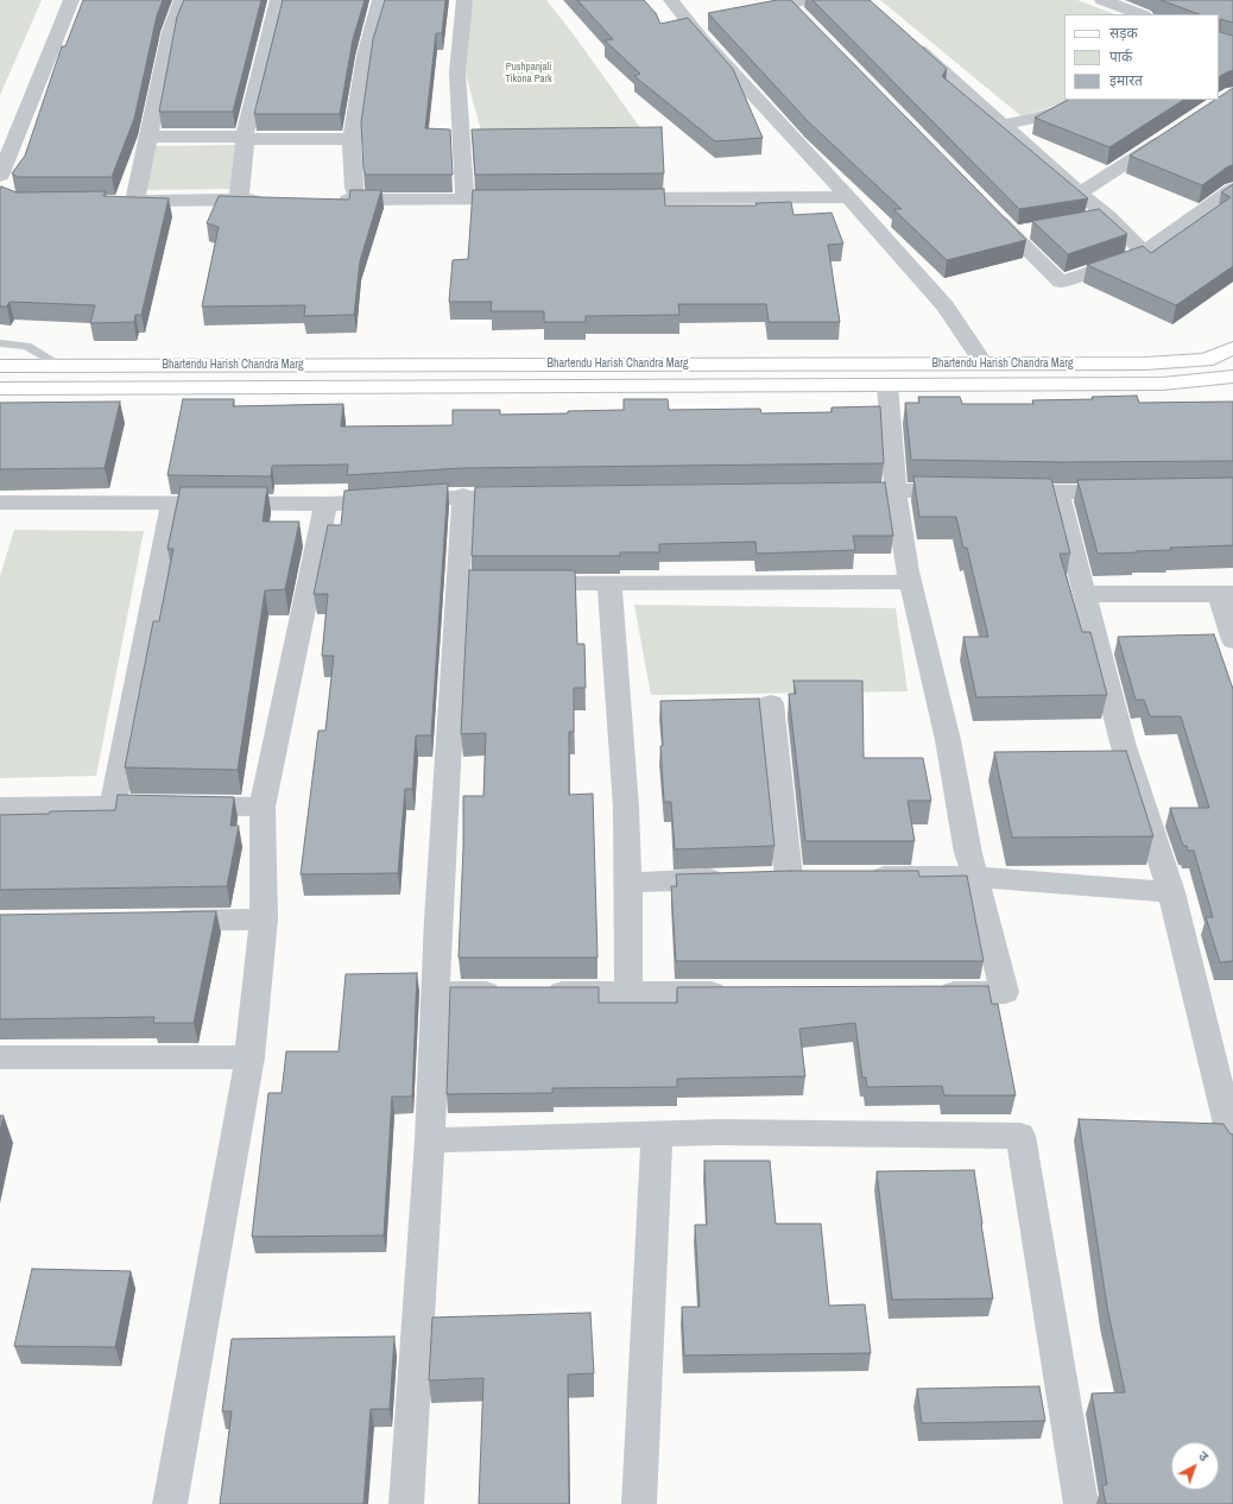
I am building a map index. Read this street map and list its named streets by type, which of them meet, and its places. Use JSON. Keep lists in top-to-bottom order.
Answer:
{
  "streets": {
    "main road": ["Bhartendu Harish Chandra Marg"]
  },
  "parks": ["Pushpanjali Tikona Park"],
  "legend": ["सड़क", "पार्क", "इमारत"],
  "north": "top right"
}
